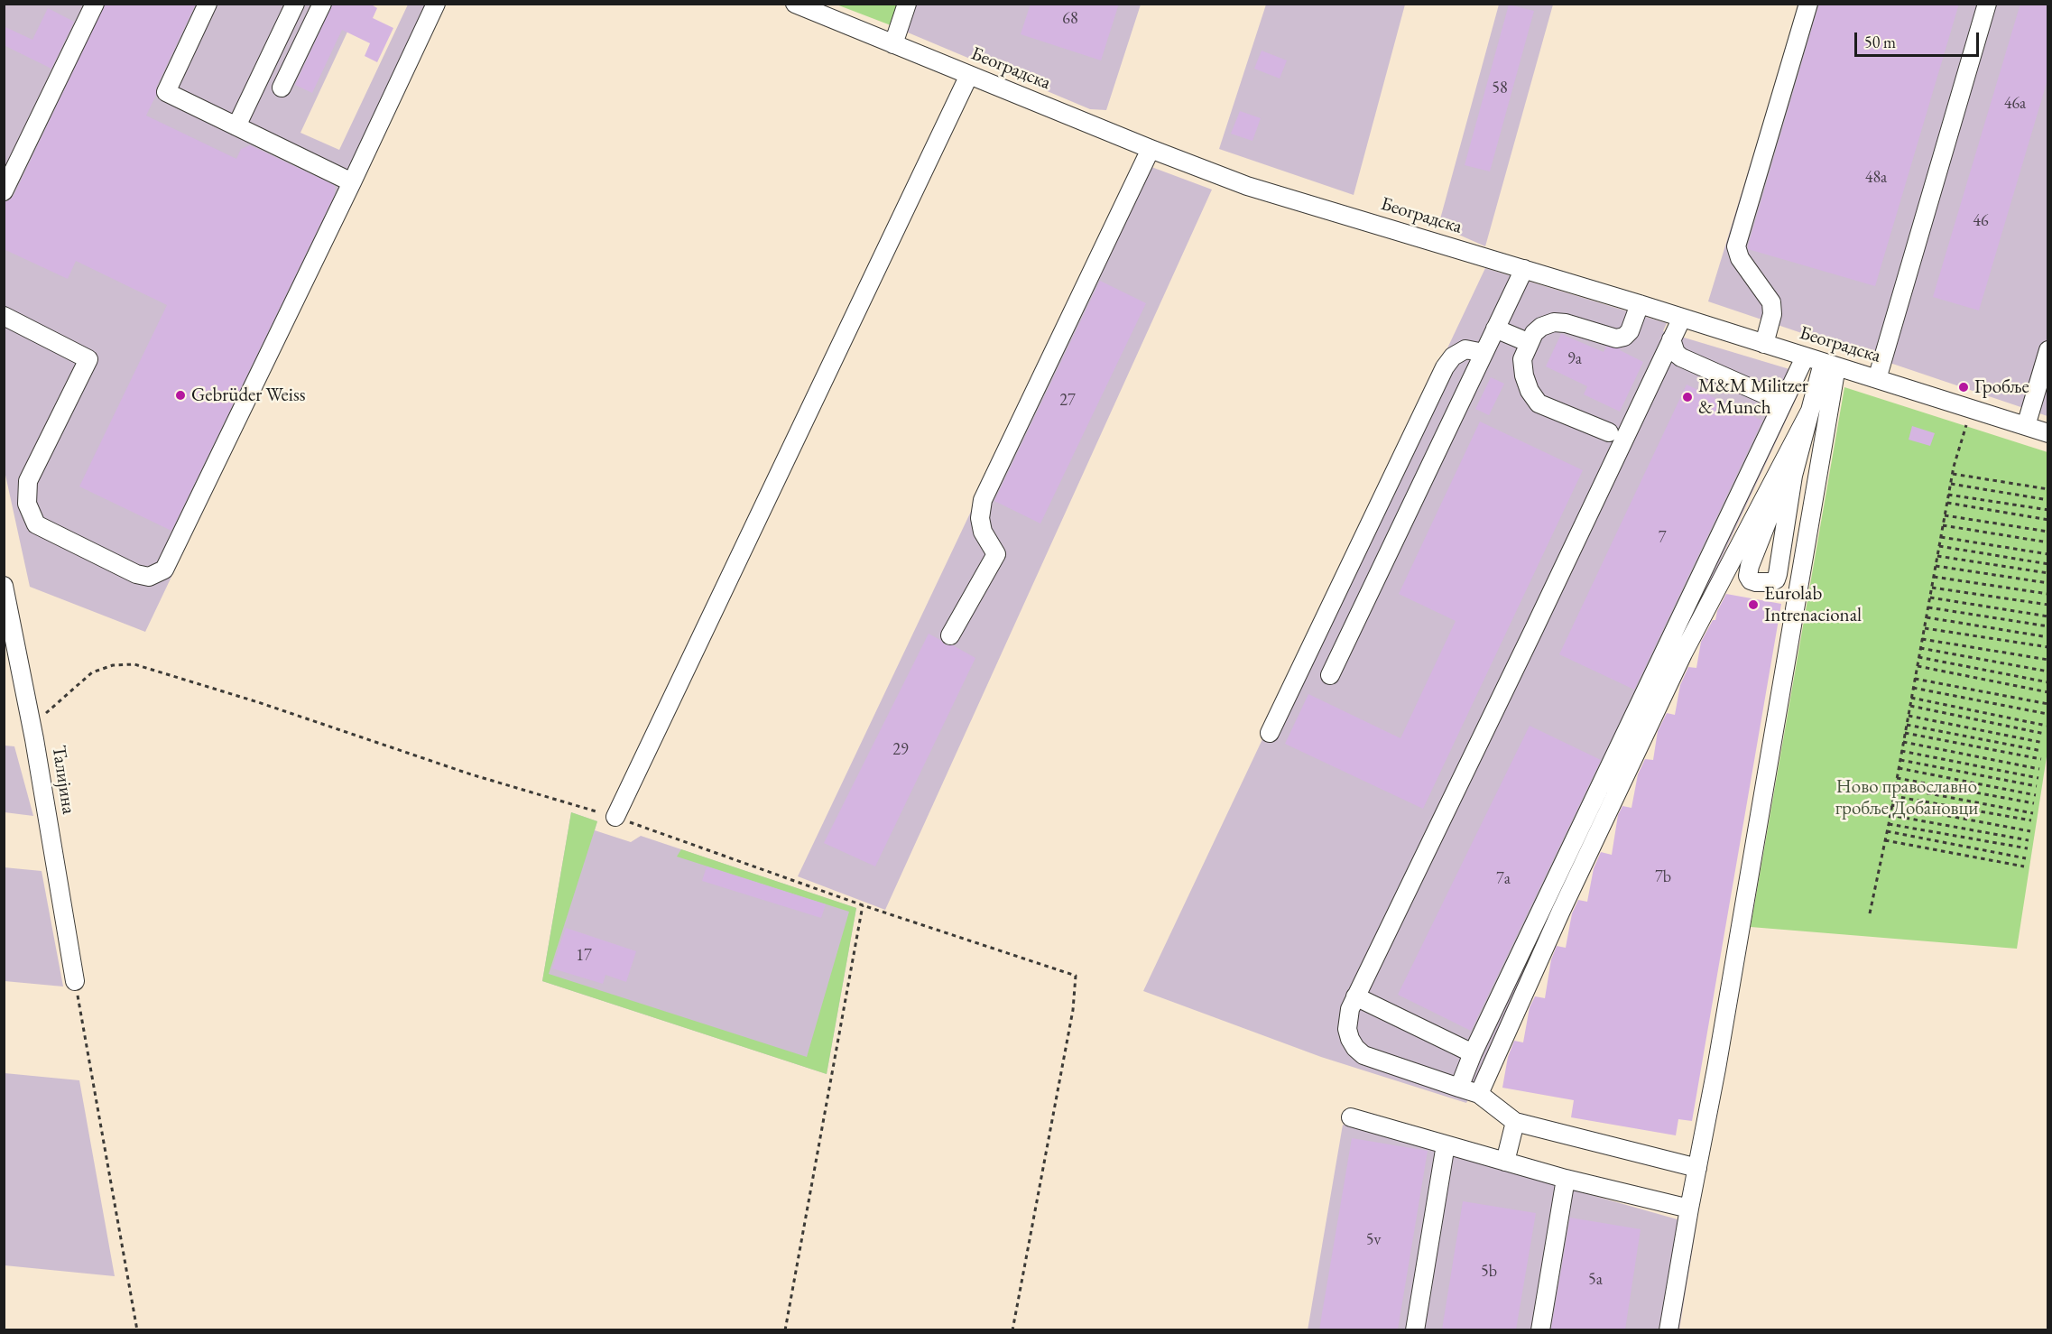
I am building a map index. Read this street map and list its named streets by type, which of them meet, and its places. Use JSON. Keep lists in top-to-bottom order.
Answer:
{
  "streets": {
    "street": ["Београдска", "Талијина"]
  },
  "parks": ["Ново православно гробље Добановци"],
  "places": [
    "Гробље",
    "Gebrüder Weiss",
    "M&M Militzer & Munch",
    "Eurolab Intrenacional"
  ],
  "house_numbers": [
    "68",
    "58",
    "46a",
    "48a",
    "46",
    "9a",
    "27",
    "7",
    "29",
    "7b",
    "7a",
    "17",
    "5v",
    "5b",
    "5a"
  ],
  "scale_bar": "50 m"
}
